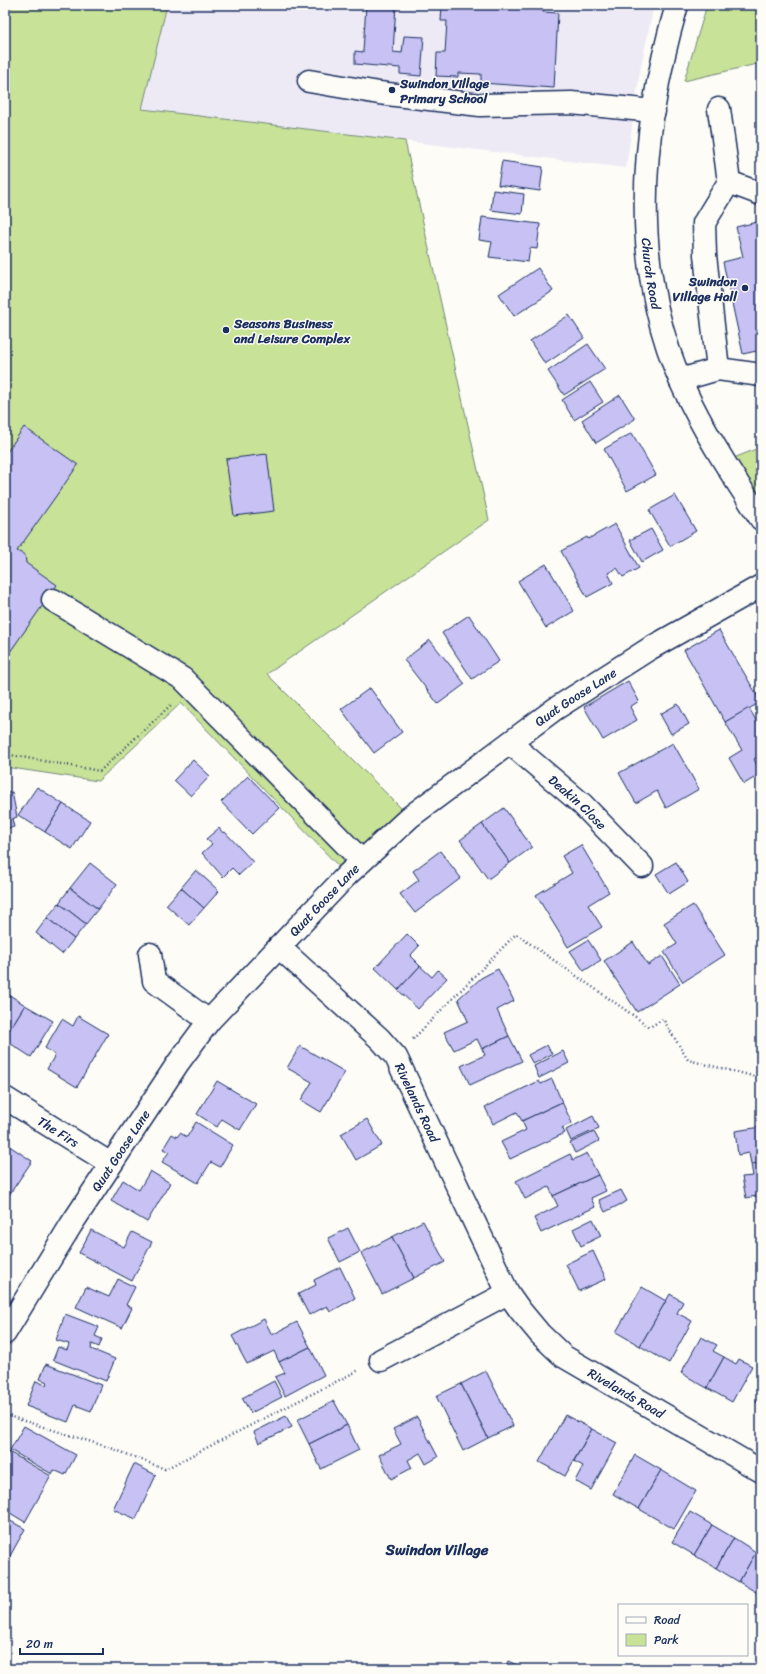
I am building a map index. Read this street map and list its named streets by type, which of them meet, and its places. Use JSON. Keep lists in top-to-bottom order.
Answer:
{
  "streets": {
    "street": [
      "Church Road",
      "Quat Goose Lane",
      "Deakin Close",
      "Rivelands Road",
      "The Firs"
    ]
  },
  "crossings": [
    ["Quat Goose Lane", "Deakin Close"],
    ["Quat Goose Lane", "Rivelands Road"],
    ["Quat Goose Lane", "The Firs"]
  ],
  "districts": ["Swindon Village"],
  "places": ["Swindon Village Primary School", "Swindon Village Hall", "Seasons Business and Leisure Complex"],
  "legend": ["Road", "Park"],
  "scale_bar": "20 m"
}
